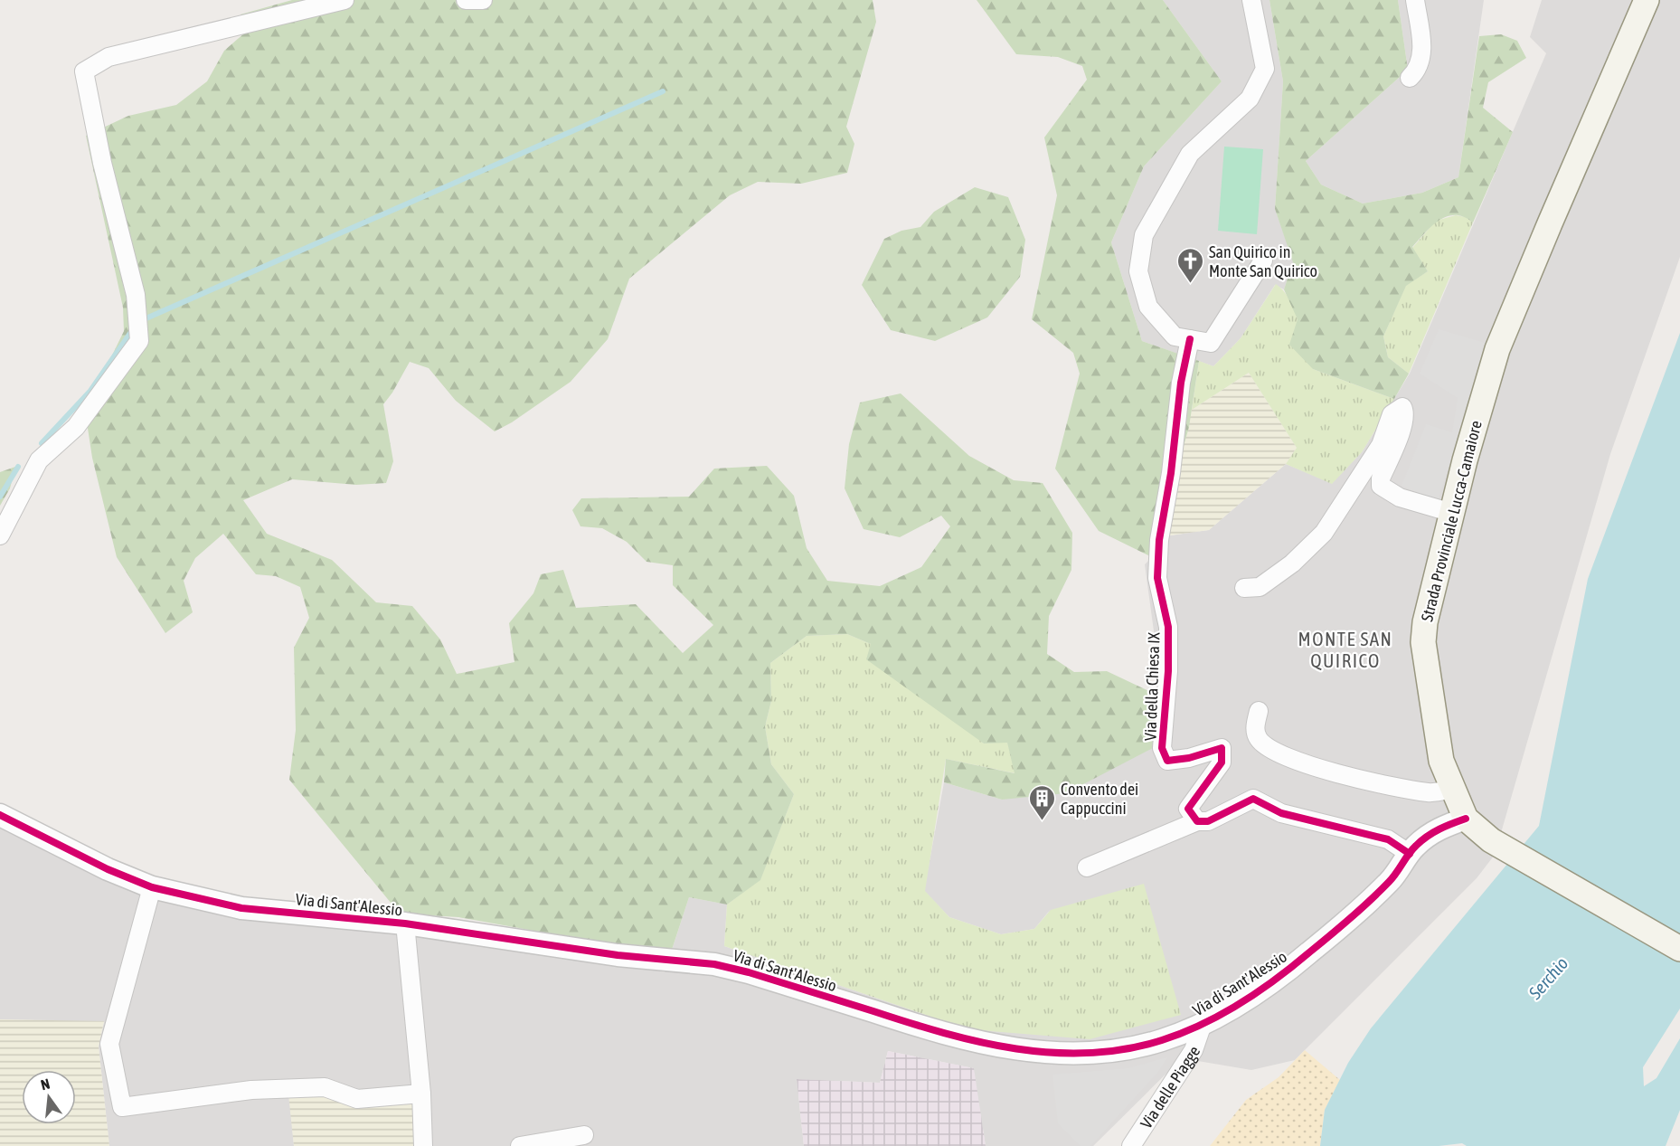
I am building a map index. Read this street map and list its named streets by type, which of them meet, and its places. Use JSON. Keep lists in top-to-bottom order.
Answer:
{
  "streets": {
    "main road": ["Strada Provinciale Lucca-Camaiore"],
    "street": ["Via della Chiesa IX", "Via di Sant'Alessio", "Via delle Piagge"]
  },
  "crossings": [
    ["Strada Provinciale Lucca-Camaiore", "Via di Sant'Alessio"],
    ["Via di Sant'Alessio", "Via delle Piagge"]
  ],
  "districts": ["MONTE SAN QUIRICO"],
  "water": ["Serchio"],
  "places": {
    "church": ["San Quirico in Monte San Quirico"],
    "building": ["Convento dei Cappuccini"]
  },
  "north": "top"
}
